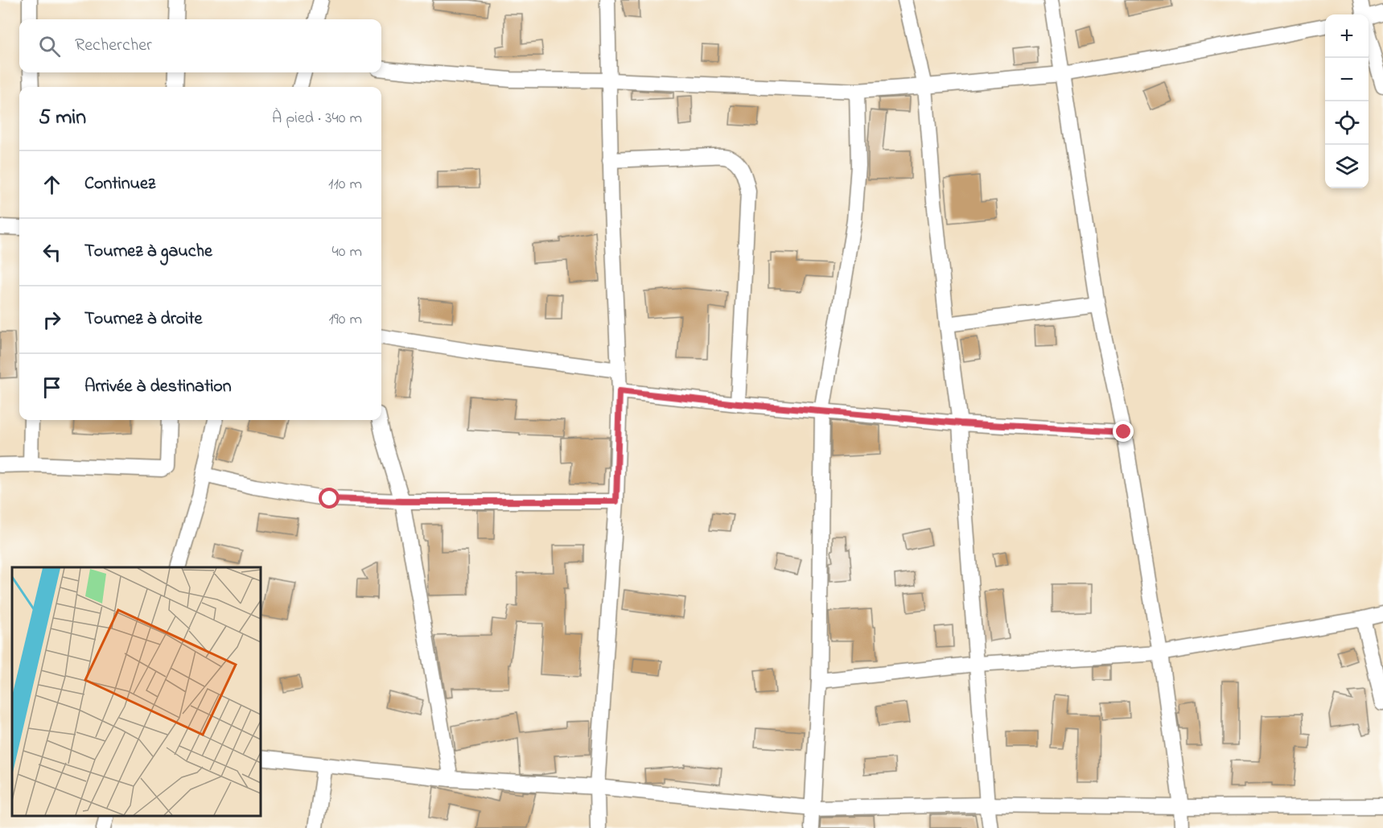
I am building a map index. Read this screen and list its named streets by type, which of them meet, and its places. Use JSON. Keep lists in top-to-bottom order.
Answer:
{
  "page": {
    "map_buttons": ["+", "−"],
    "search": "Rechercher",
    "heading": ["5 min", "À pied · 340 m"],
    "list": [
      ["Continuez", "110 m"],
      ["Tournez à gauche", "40 m"],
      ["Tournez à droite", "190 m"],
      "Arrivée à destination"
    ]
  }
}
